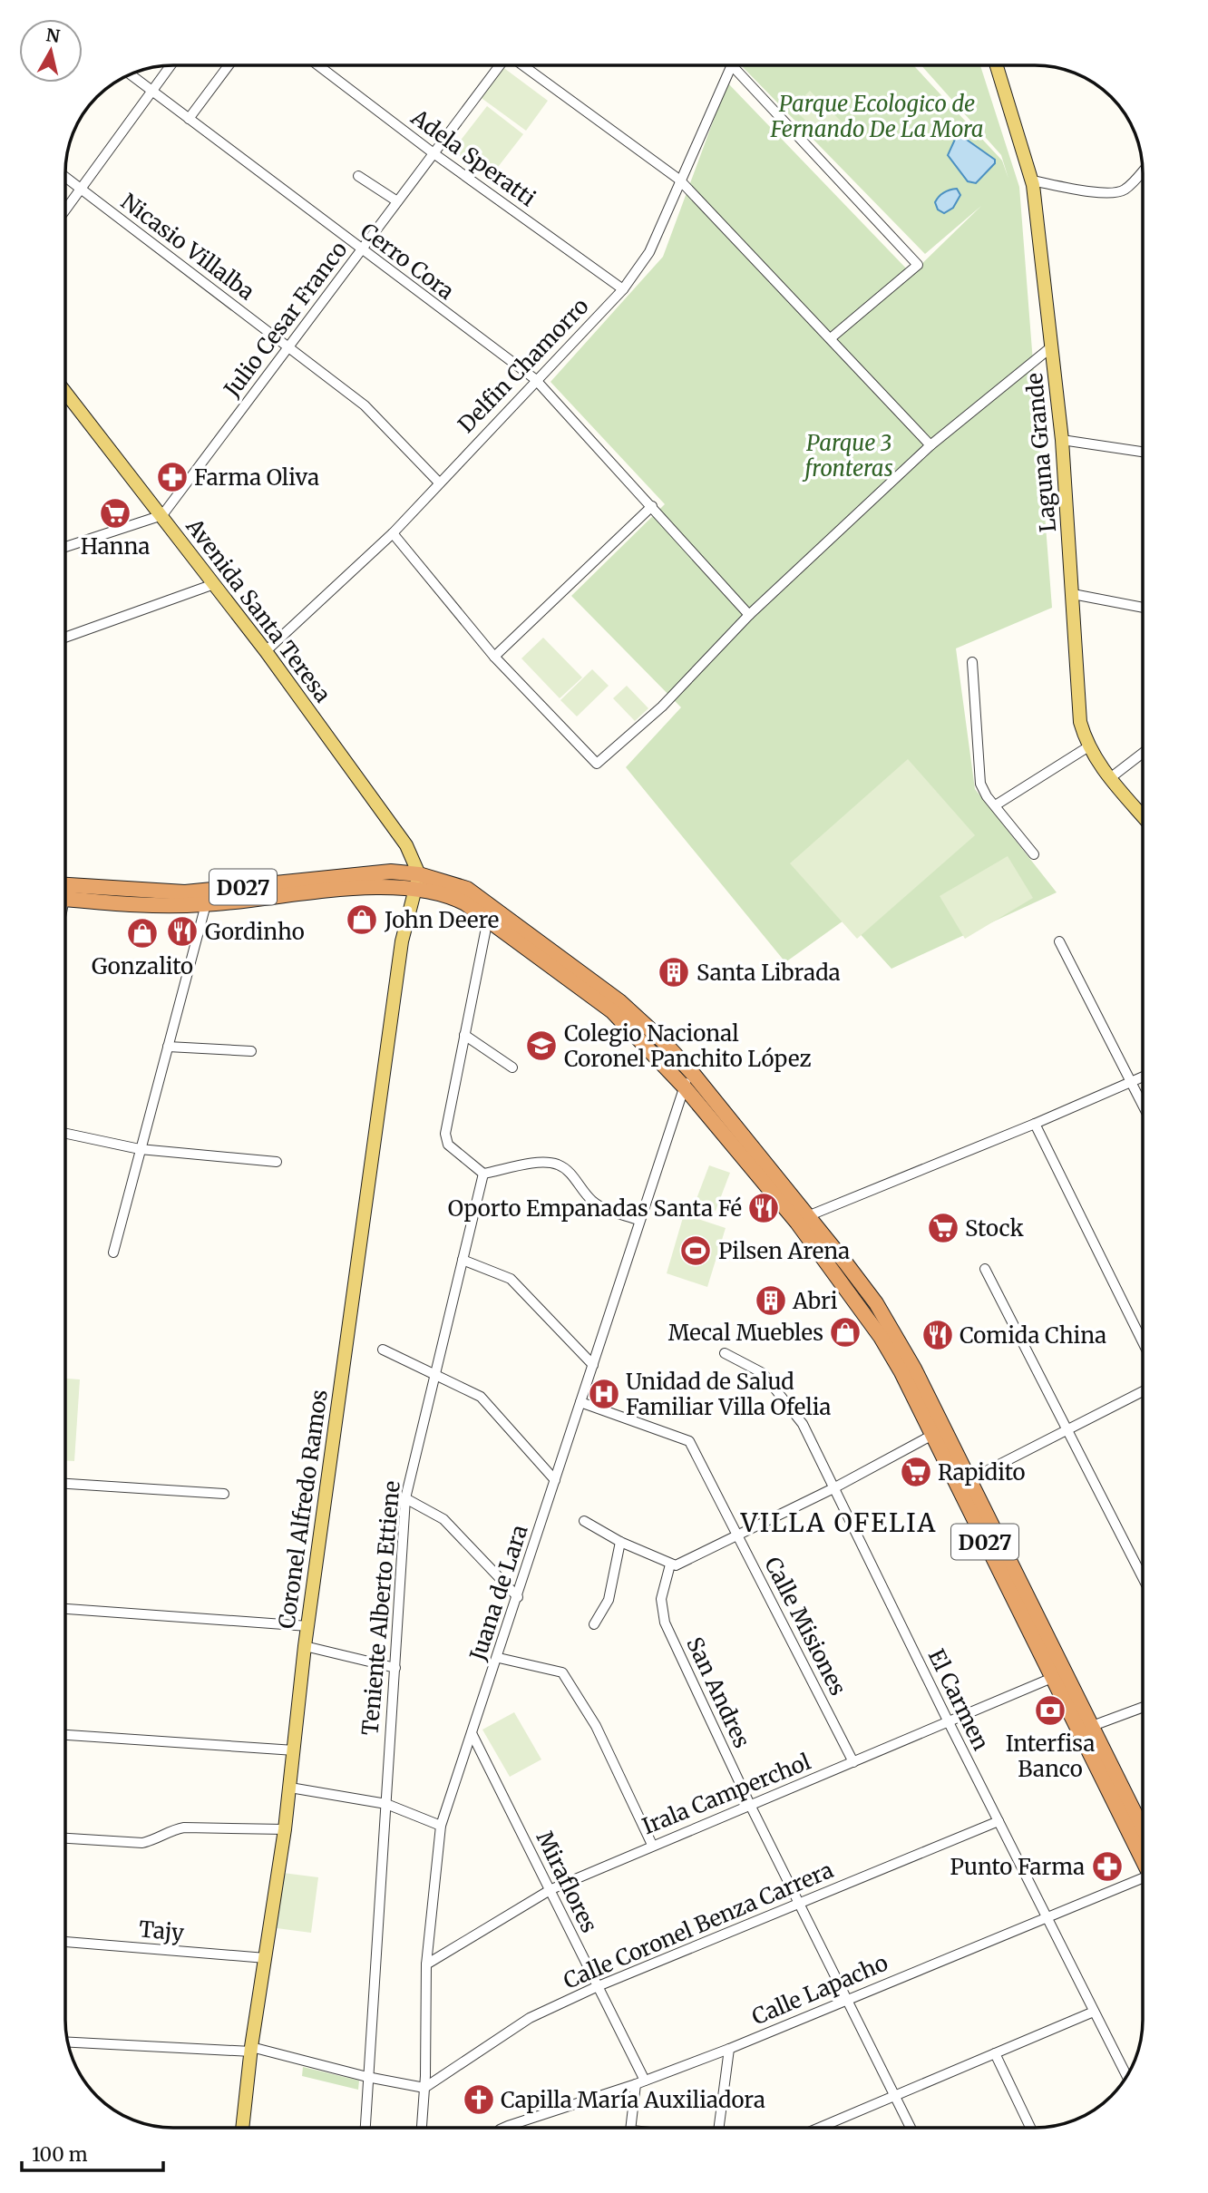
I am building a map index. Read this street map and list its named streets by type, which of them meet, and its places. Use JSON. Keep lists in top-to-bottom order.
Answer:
{
  "streets": {
    "highway": ["D027"],
    "main road": ["Laguna Grande", "Avenida Santa Teresa", "Coronel Alfredo Ramos"],
    "street": [
      "Adela Speratti",
      "Nicasio Villalba",
      "Cerro Cora",
      "Julio Cesar Franco",
      "Delfin Chamorro",
      "Juana de Lara",
      "Teniente Alberto Ettiene",
      "Calle Misiones",
      "San Andres",
      "El Carmen",
      "Irala Camperchol",
      "Miraflores",
      "Calle Coronel Benza Carrera",
      "Tajy",
      "Calle Lapacho"
    ]
  },
  "crossings": [
    ["Adela Speratti", "Julio Cesar Franco"],
    ["Adela Speratti", "Delfin Chamorro"],
    ["Nicasio Villalba", "Julio Cesar Franco"],
    ["Nicasio Villalba", "Delfin Chamorro"],
    ["Cerro Cora", "Julio Cesar Franco"],
    ["Cerro Cora", "Delfin Chamorro"],
    ["Julio Cesar Franco", "Avenida Santa Teresa"],
    ["Delfin Chamorro", "Avenida Santa Teresa"],
    ["Avenida Santa Teresa", "D027"],
    ["Avenida Santa Teresa", "Coronel Alfredo Ramos"],
    ["D027", "Coronel Alfredo Ramos"],
    ["D027", "Juana de Lara"],
    ["D027", "Irala Camperchol"],
    ["Coronel Alfredo Ramos", "Tajy"],
    ["Juana de Lara", "Calle Misiones"],
    ["Juana de Lara", "Irala Camperchol"],
    ["Juana de Lara", "Miraflores"],
    ["Juana de Lara", "Calle Coronel Benza Carrera"],
    ["Calle Misiones", "Irala Camperchol"],
    ["San Andres", "Irala Camperchol"],
    ["San Andres", "Calle Coronel Benza Carrera"],
    ["San Andres", "Calle Lapacho"],
    ["El Carmen", "Irala Camperchol"],
    ["El Carmen", "Calle Coronel Benza Carrera"],
    ["El Carmen", "Calle Lapacho"],
    ["Irala Camperchol", "Miraflores"],
    ["Miraflores", "Calle Coronel Benza Carrera"],
    ["Miraflores", "Calle Lapacho"]
  ],
  "districts": ["VILLA OFELIA"],
  "parks": ["Parque Ecologico de Fernando De La Mora", "Parque 3 fronteras"],
  "places": {
    "pharmacy": ["Farma Oliva", "Punto Farma"],
    "supermarket": ["Hanna", "Stock", "Rapidito"],
    "shop": ["John Deere", "Gonzalito", "Mecal Muebles"],
    "restaurant": ["Gordinho", "Oporto Empanadas Santa Fé", "Comida China"],
    "building": ["Santa Librada", "Abri"],
    "school or university": ["Colegio Nacional Coronel Panchito López"],
    "sports": ["Pilsen Arena"],
    "hospital": ["Unidad de Salud Familiar Villa Ofelia"],
    "bank": ["Interfisa Banco"],
    "church": ["Capilla María Auxiliadora"]
  },
  "scale_bar": "100 m",
  "north": "top"
}
